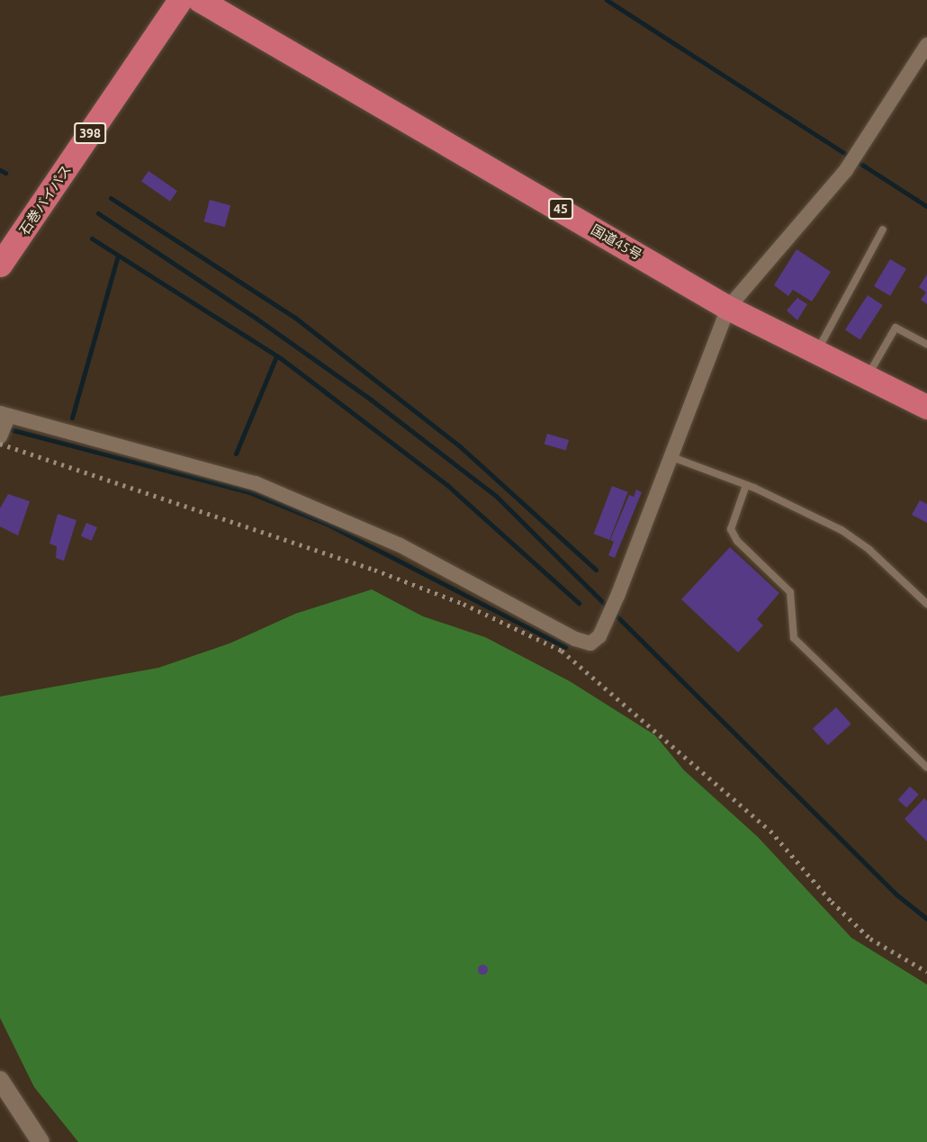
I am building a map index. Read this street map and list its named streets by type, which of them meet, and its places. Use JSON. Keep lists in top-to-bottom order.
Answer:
{
  "streets": {
    "highway": [
      "398",
      "石巻バイパス",
      "45",
      "国道45号"
    ]
  }
}
